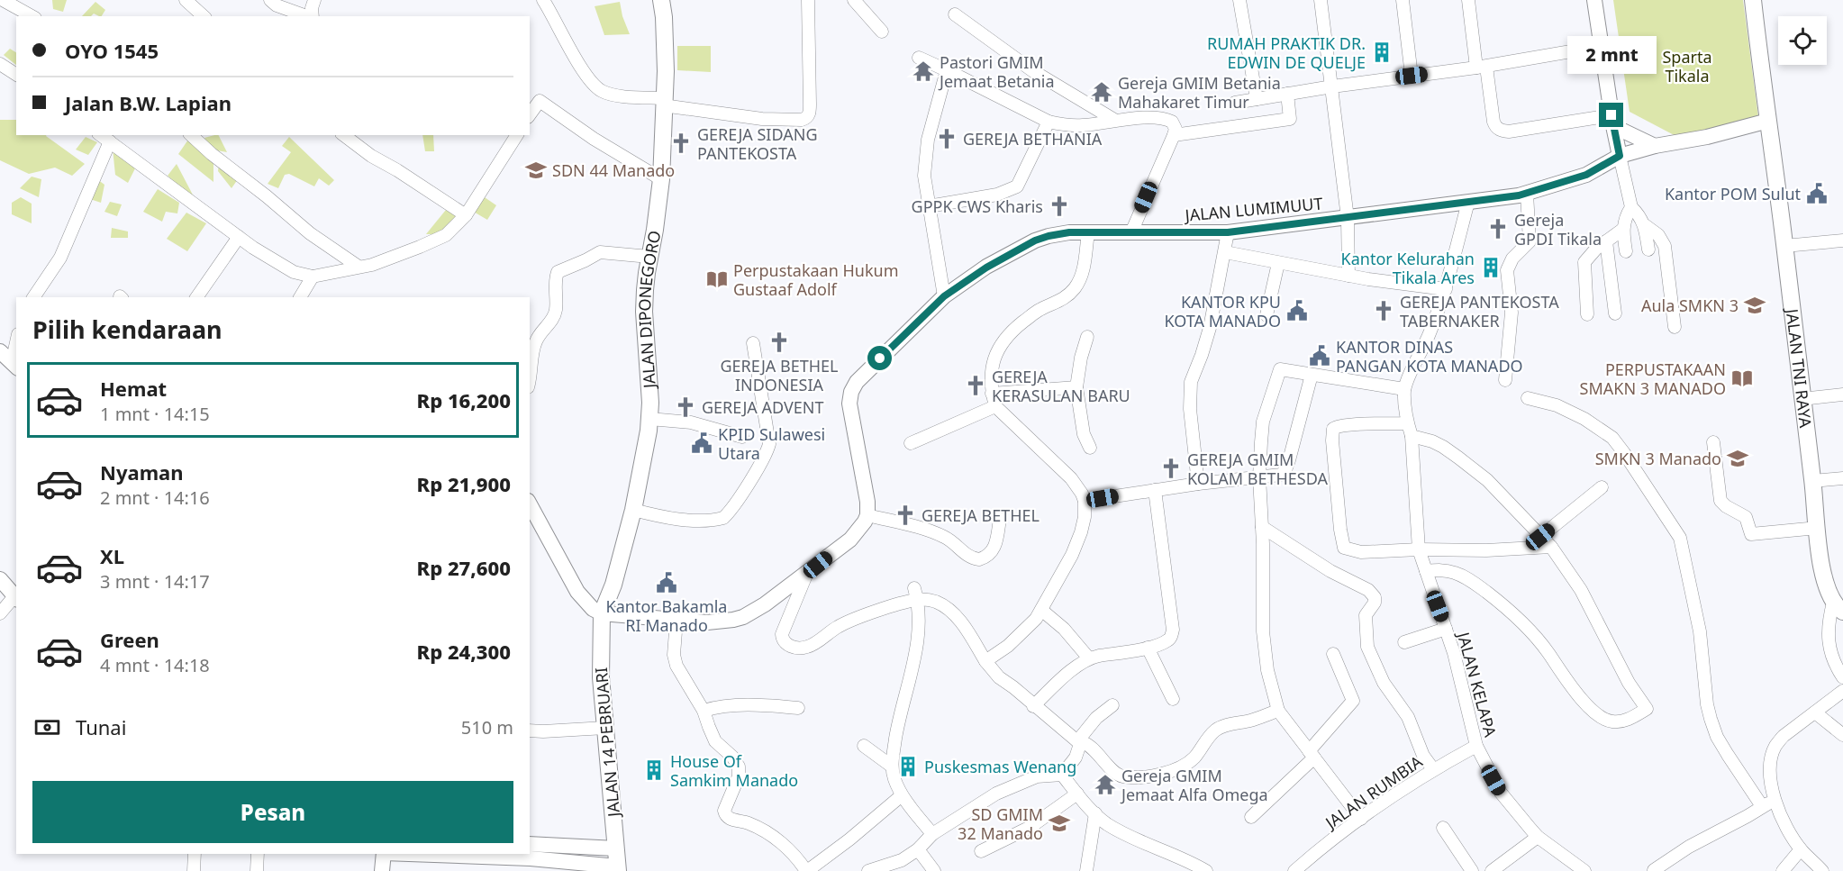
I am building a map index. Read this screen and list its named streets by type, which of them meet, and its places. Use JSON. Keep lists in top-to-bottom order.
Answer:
{
  "streets": {
    "main road": ["JALAN DIPONEGORO", "JALAN TNI RAYA", "JALAN 14 PEBRUARI"],
    "street": ["JALAN LUMIMUUT", "JALAN KELAPA", "JALAN RUMBIA"]
  },
  "crossings": [
    ["JALAN LUMIMUUT", "JALAN TNI RAYA"],
    ["JALAN DIPONEGORO", "JALAN 14 PEBRUARI"],
    ["JALAN KELAPA", "JALAN RUMBIA"]
  ],
  "parks": ["Sparta Tikala"],
  "places": {
    "building": [
      "RUMAH PRAKTIK DR. EDWIN DE QUELJE",
      "Kantor Kelurahan Tikala Ares",
      "Puskesmas Wenang",
      "House Of Samkim Manado"
    ],
    "temple": ["Pastori GMIM Jemaat Betania", "Gereja GMIM Betania Mahakaret Timur", "Gereja GMIM Jemaat Alfa Omega"],
    "church": [
      "GEREJA BETHANIA",
      "GEREJA SIDANG PANTEKOSTA",
      "GPPK CWS Kharis",
      "Gereja GPDI Tikala",
      "GEREJA PANTEKOSTA TABERNAKER",
      "GEREJA BETHEL INDONESIA",
      "GEREJA KERASULAN BARU",
      "GEREJA ADVENT",
      "GEREJA GMIM KOLAM BETHESDA",
      "GEREJA BETHEL"
    ],
    "school or university": [
      "SDN 44 Manado",
      "Aula SMKN 3",
      "SMKN 3 Manado",
      "SD GMIM 32 Manado"
    ],
    "public building": [
      "Kantor POM Sulut",
      "KANTOR KPU KOTA MANADO",
      "KANTOR DINAS PANGAN KOTA MANADO",
      "KPID Sulawesi Utara",
      "Kantor Bakamla RI Manado"
    ],
    "library": ["Perpustakaan Hukum Gustaaf Adolf", "PERPUSTAKAAN SMAKN 3 MANADO"]
  },
  "page": {
    "banner": ["OYO 1545", "Jalan B.W. Lapian"],
    "bubble": "2 mnt",
    "heading": "Pilih kendaraan",
    "list": [
      {
        "name": "Hemat",
        "note": "1 mnt · 14:15",
        "value": "Rp 16,200"
      },
      {
        "name": "Nyaman",
        "note": "2 mnt · 14:16",
        "value": "Rp 21,900"
      },
      {
        "name": "XL",
        "note": "3 mnt · 14:17",
        "value": "Rp 27,600"
      },
      {
        "name": "Green",
        "note": "4 mnt · 14:18",
        "value": "Rp 24,300"
      }
    ],
    "pay": ["Tunai", "510 m"],
    "buttons": "Pesan"
  }
}
